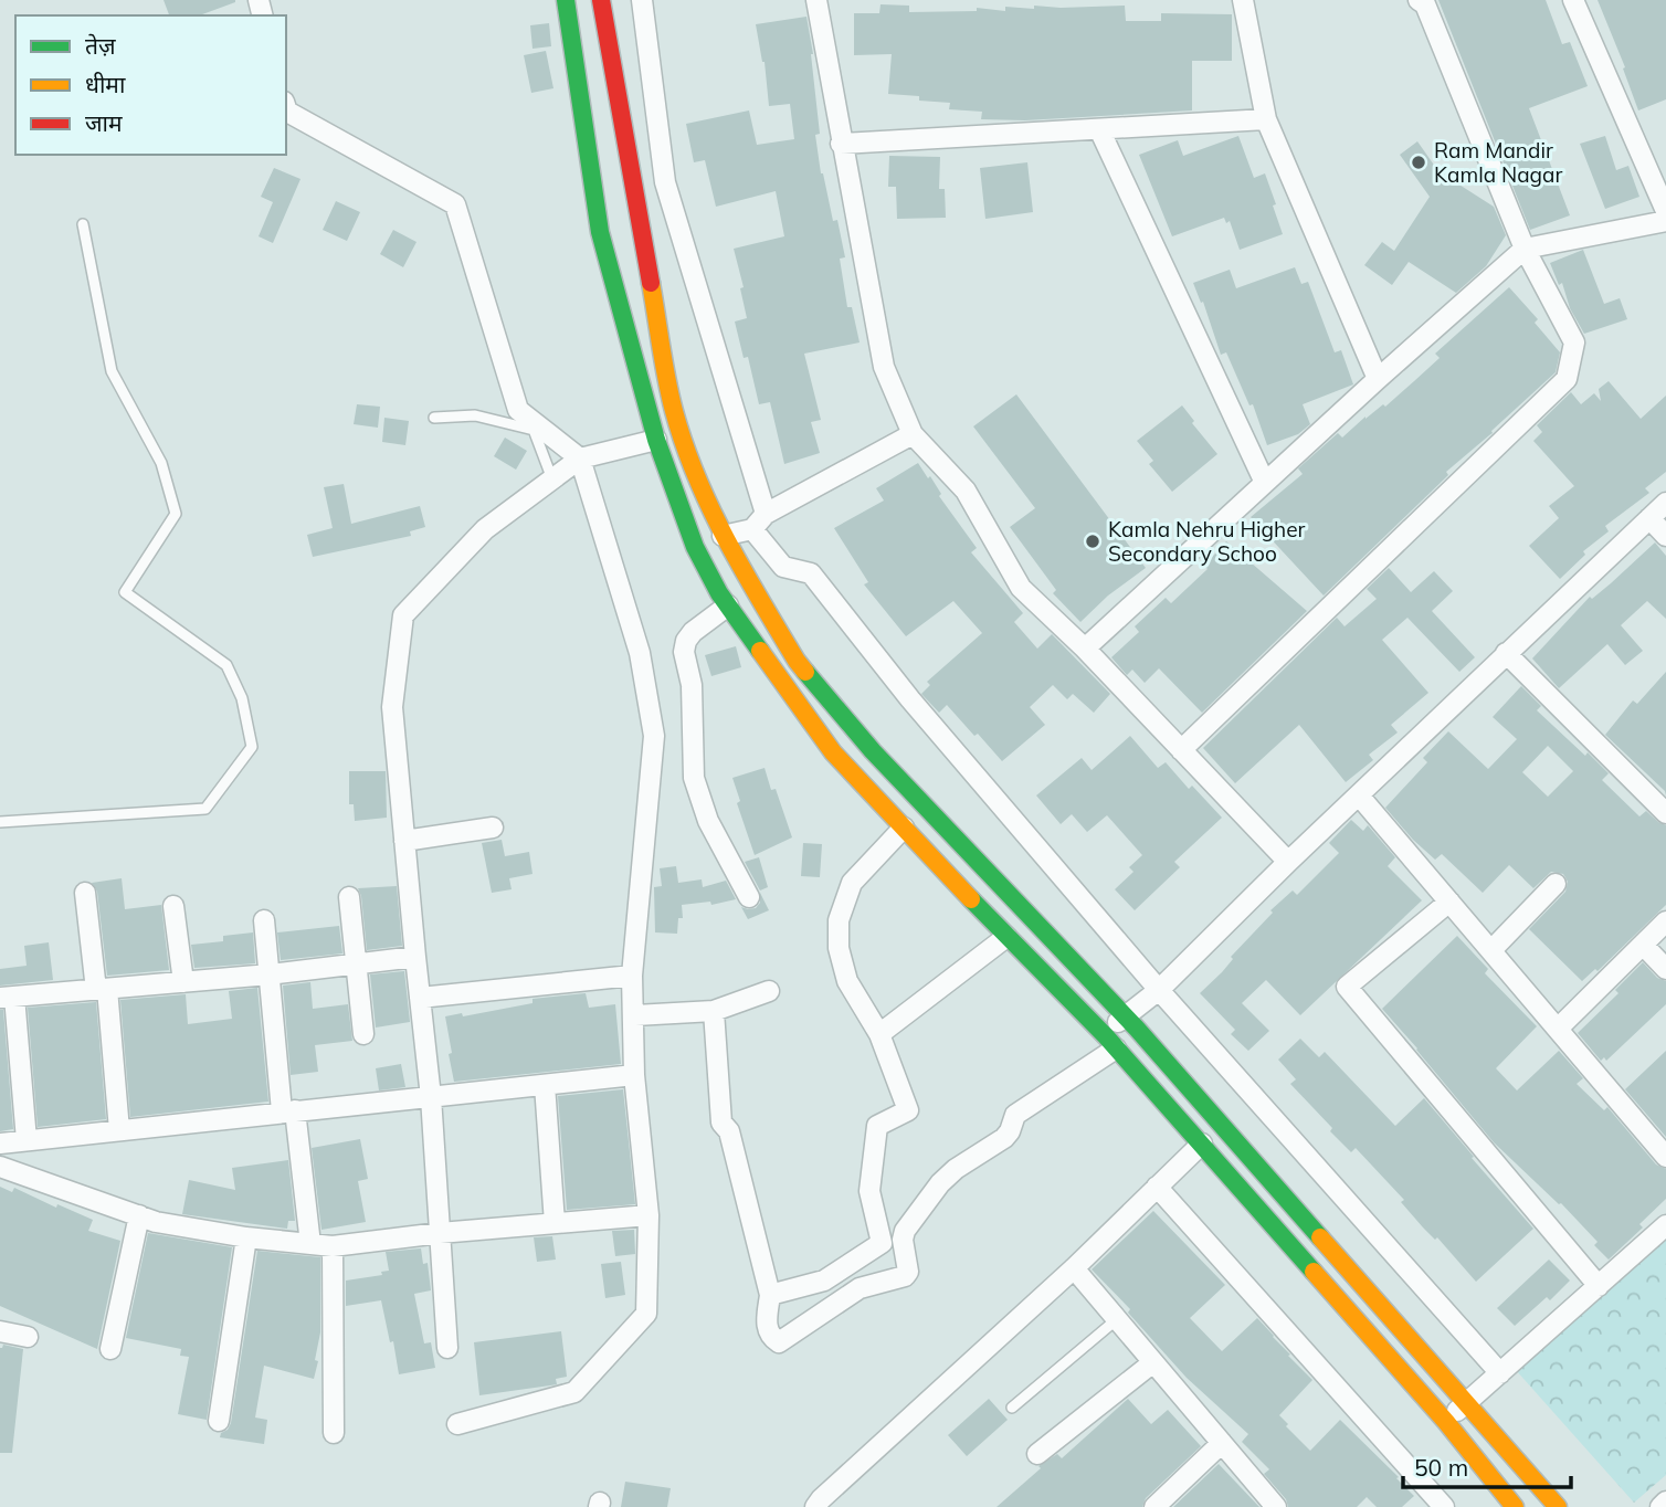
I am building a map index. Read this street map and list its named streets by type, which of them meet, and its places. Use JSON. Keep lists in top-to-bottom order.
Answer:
{
  "places": ["Ram Mandir Kamla Nagar", "Kamla Nehru Higher Secondary Schoo"],
  "legend": ["तेज़", "धीमा", "जाम"],
  "scale_bar": "50 m"
}
